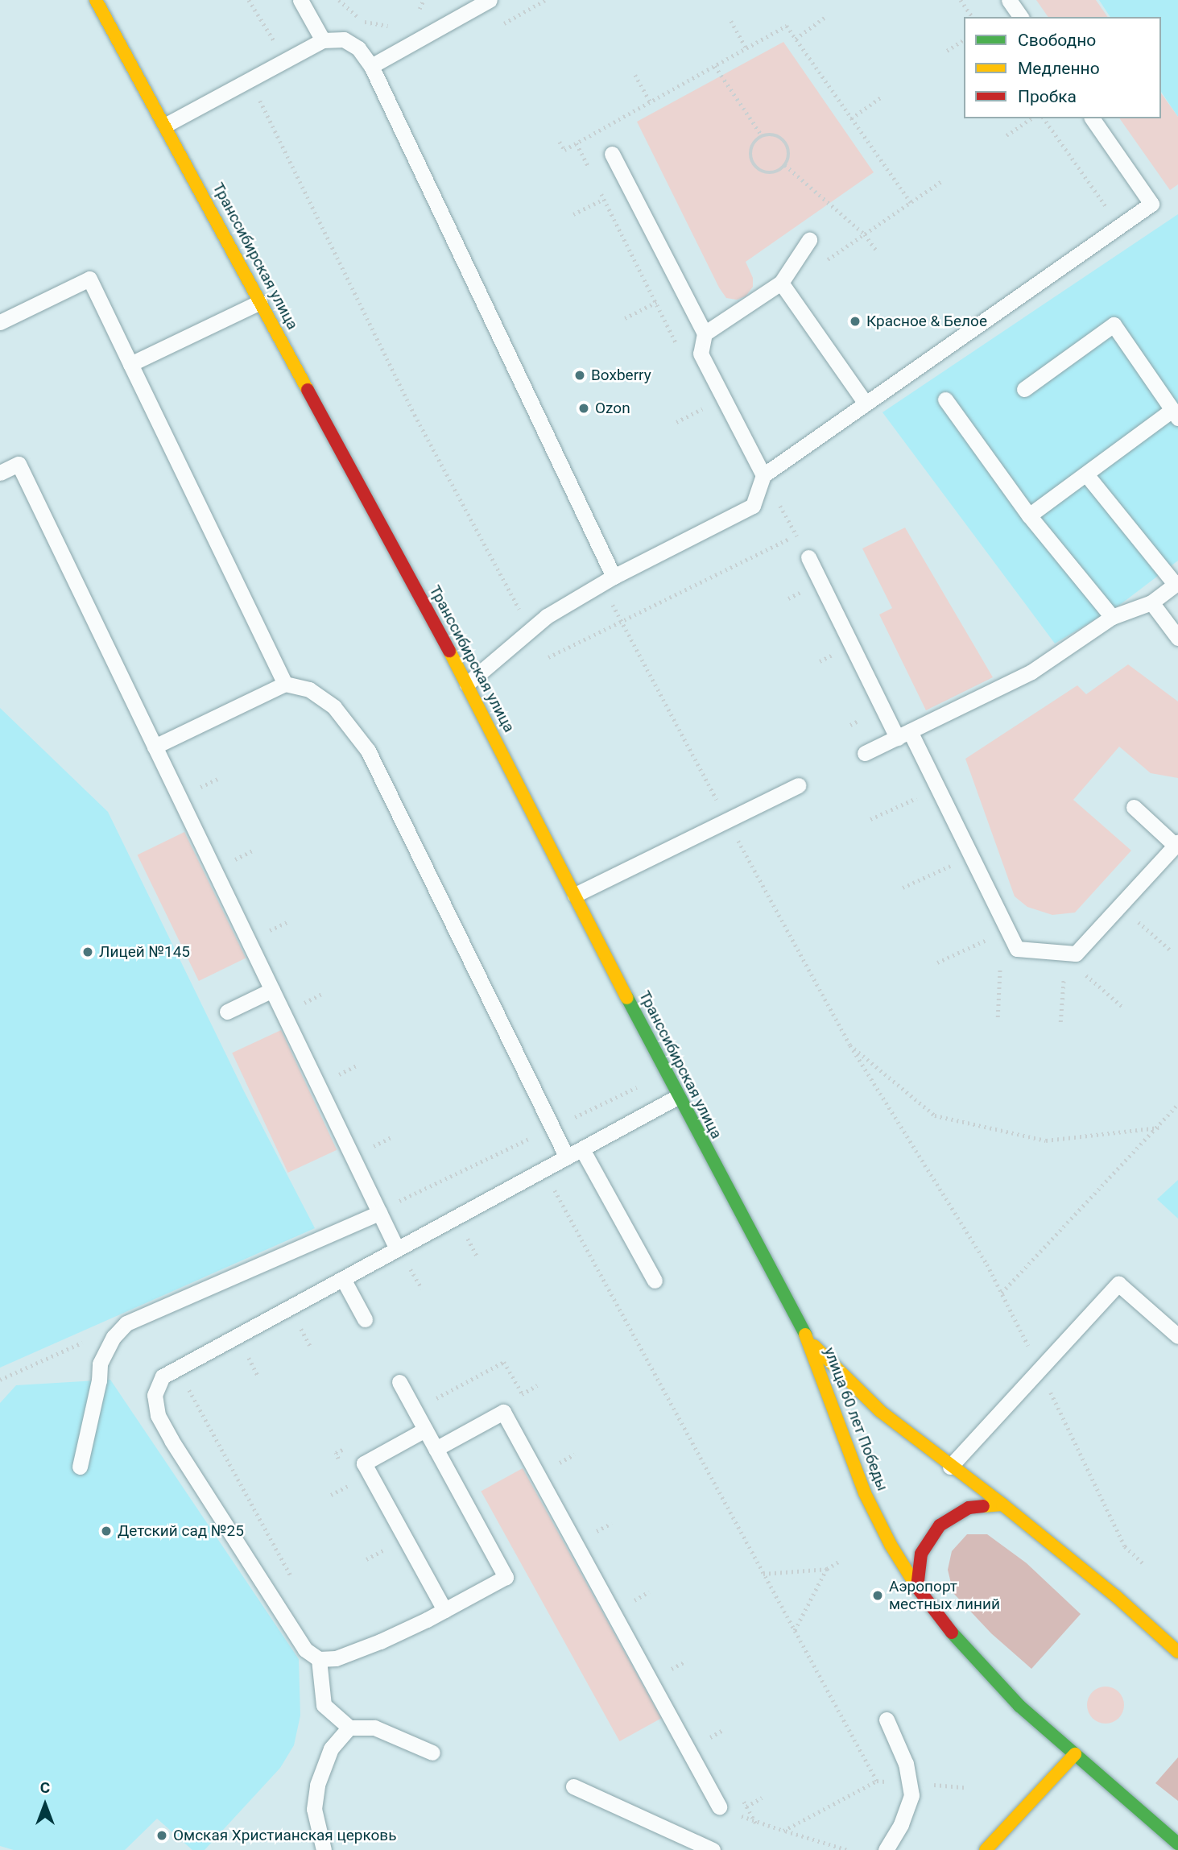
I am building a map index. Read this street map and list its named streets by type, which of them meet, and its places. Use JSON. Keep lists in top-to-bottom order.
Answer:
{
  "streets": {
    "main road": ["Транссибирская улица", "улица 60 лет Победы"]
  },
  "crossings": [
    ["Транссибирская улица", "улица 60 лет Победы"]
  ],
  "places": [
    "Красное & Белое",
    "Boxberry",
    "Ozon",
    "Лицей №145",
    "Детский сад №25",
    "Аэропорт местных линий",
    "Омская Христианская церковь"
  ],
  "legend": ["Свободно", "Медленно", "Пробка"],
  "north": "top"
}
